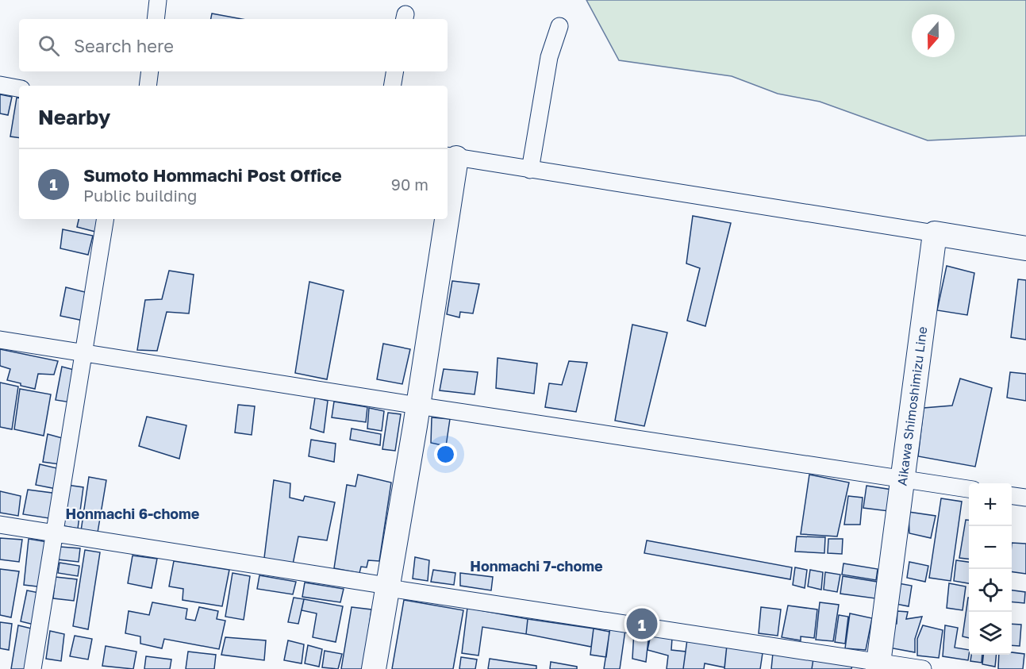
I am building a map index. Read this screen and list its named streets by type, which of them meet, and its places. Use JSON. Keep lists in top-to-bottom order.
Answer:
{
  "streets": {
    "main road": ["Aikawa Shimoshimizu Line"]
  },
  "districts": ["Honmachi 6-chome", "Honmachi 7-chome"],
  "north": "bottom",
  "page": {
    "search": "Search here",
    "heading": "Nearby",
    "list": [
      {
        "mark": "1",
        "name": "Sumoto Hommachi Post Office",
        "note": "Public building",
        "value": "90 m"
      }
    ],
    "map_buttons": ["+", "−"],
    "pins": "1"
  }
}
